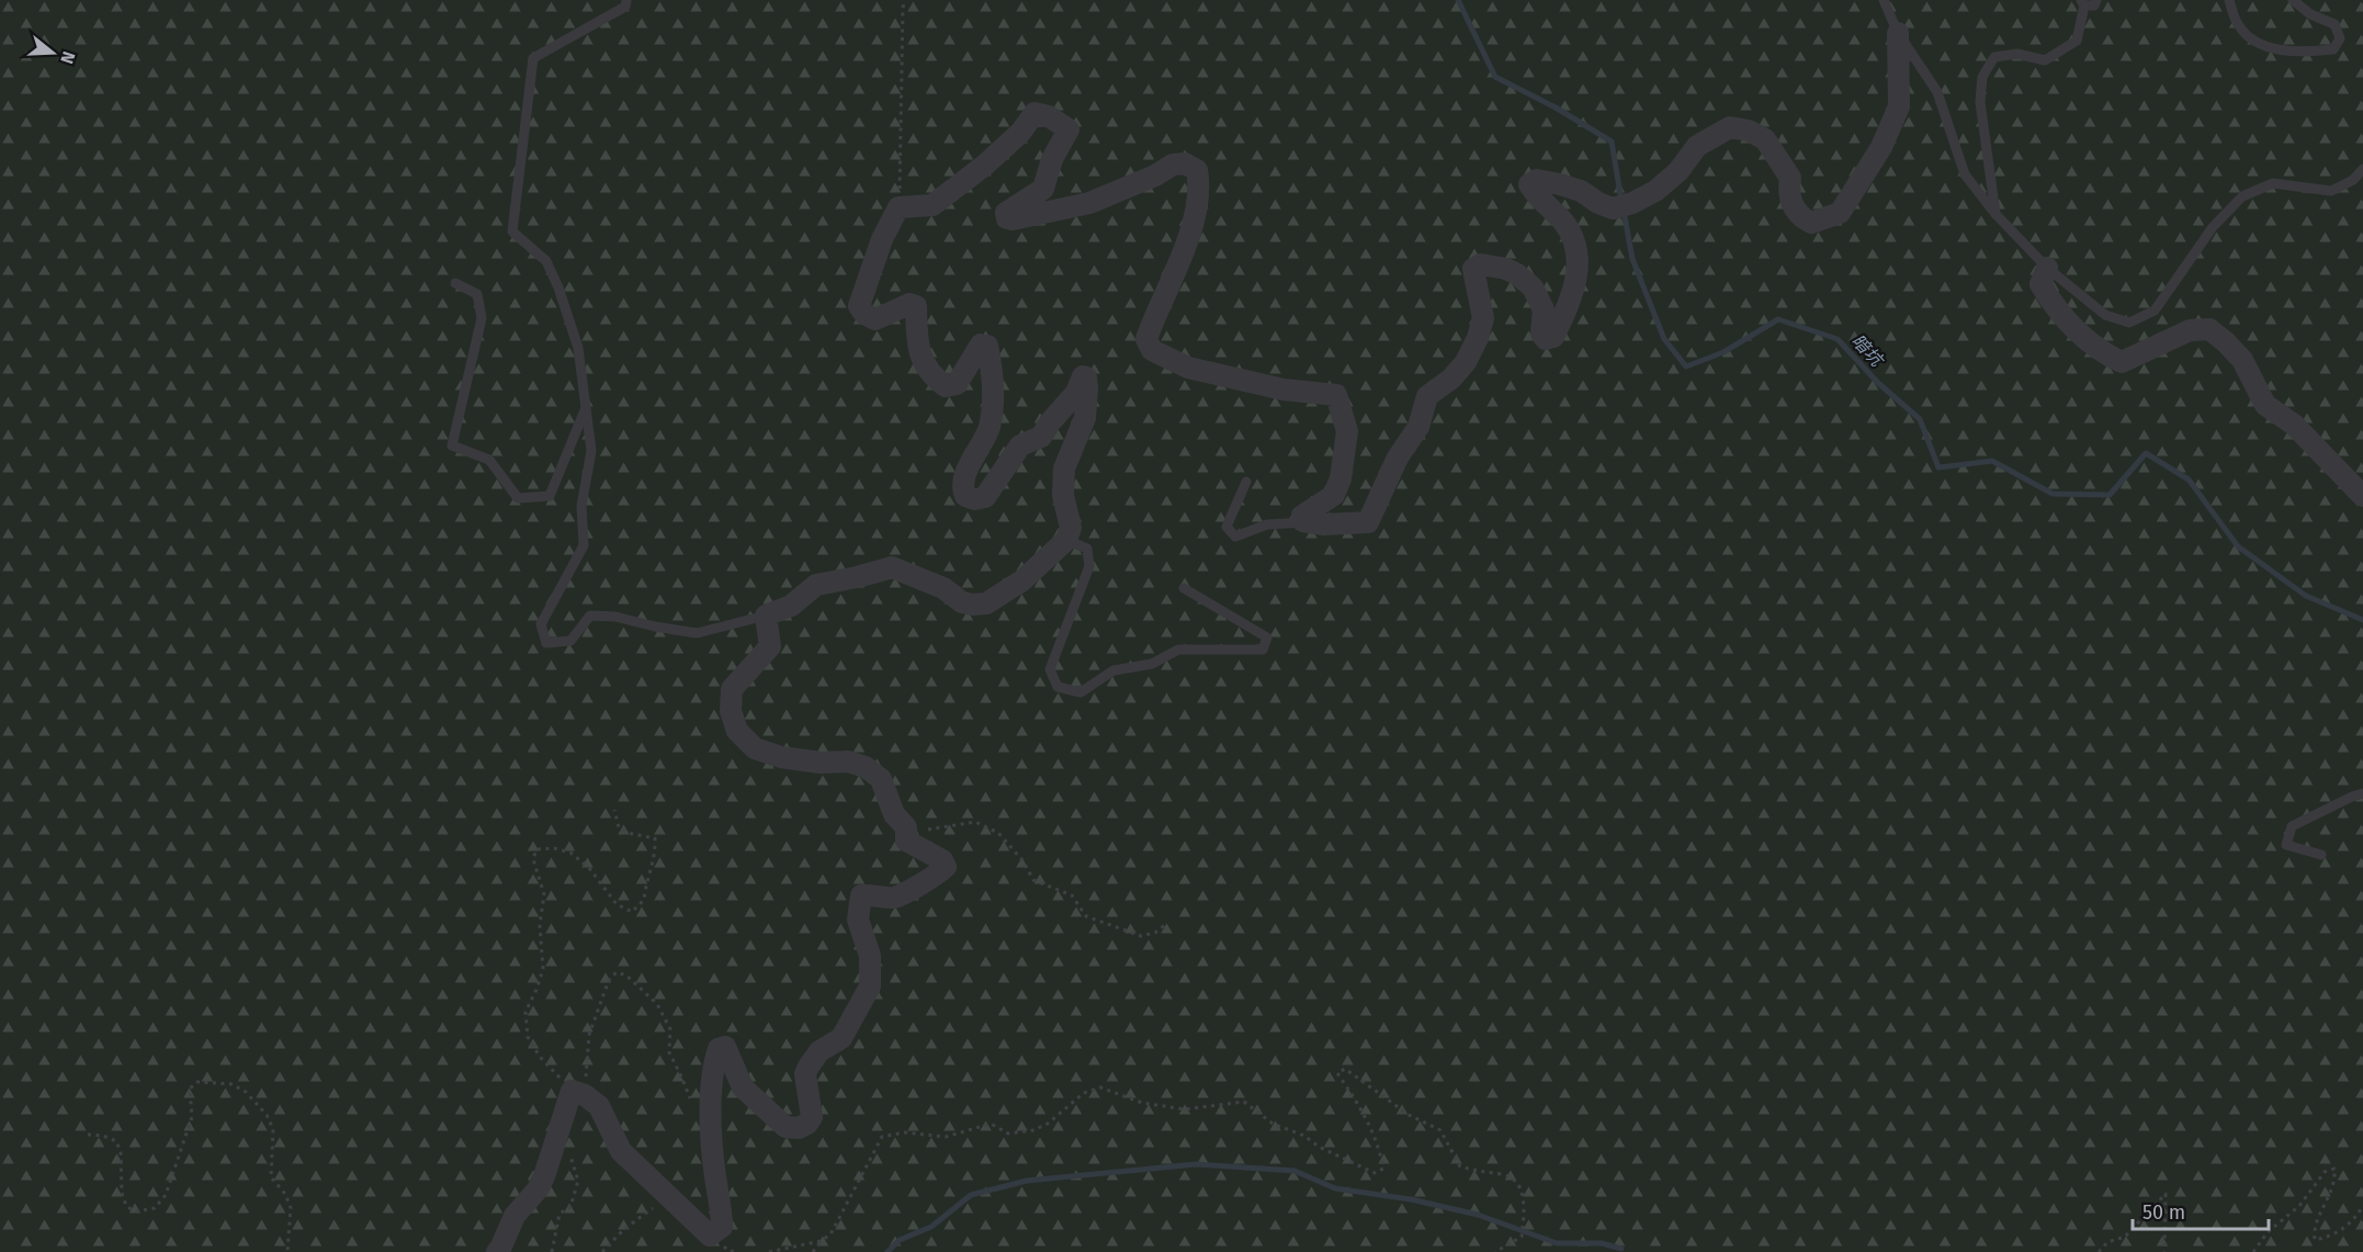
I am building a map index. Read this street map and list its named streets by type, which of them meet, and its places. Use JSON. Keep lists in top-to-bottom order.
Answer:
{
  "water": ["暗坑"],
  "scale_bar": "50 m",
  "north": "right"
}
